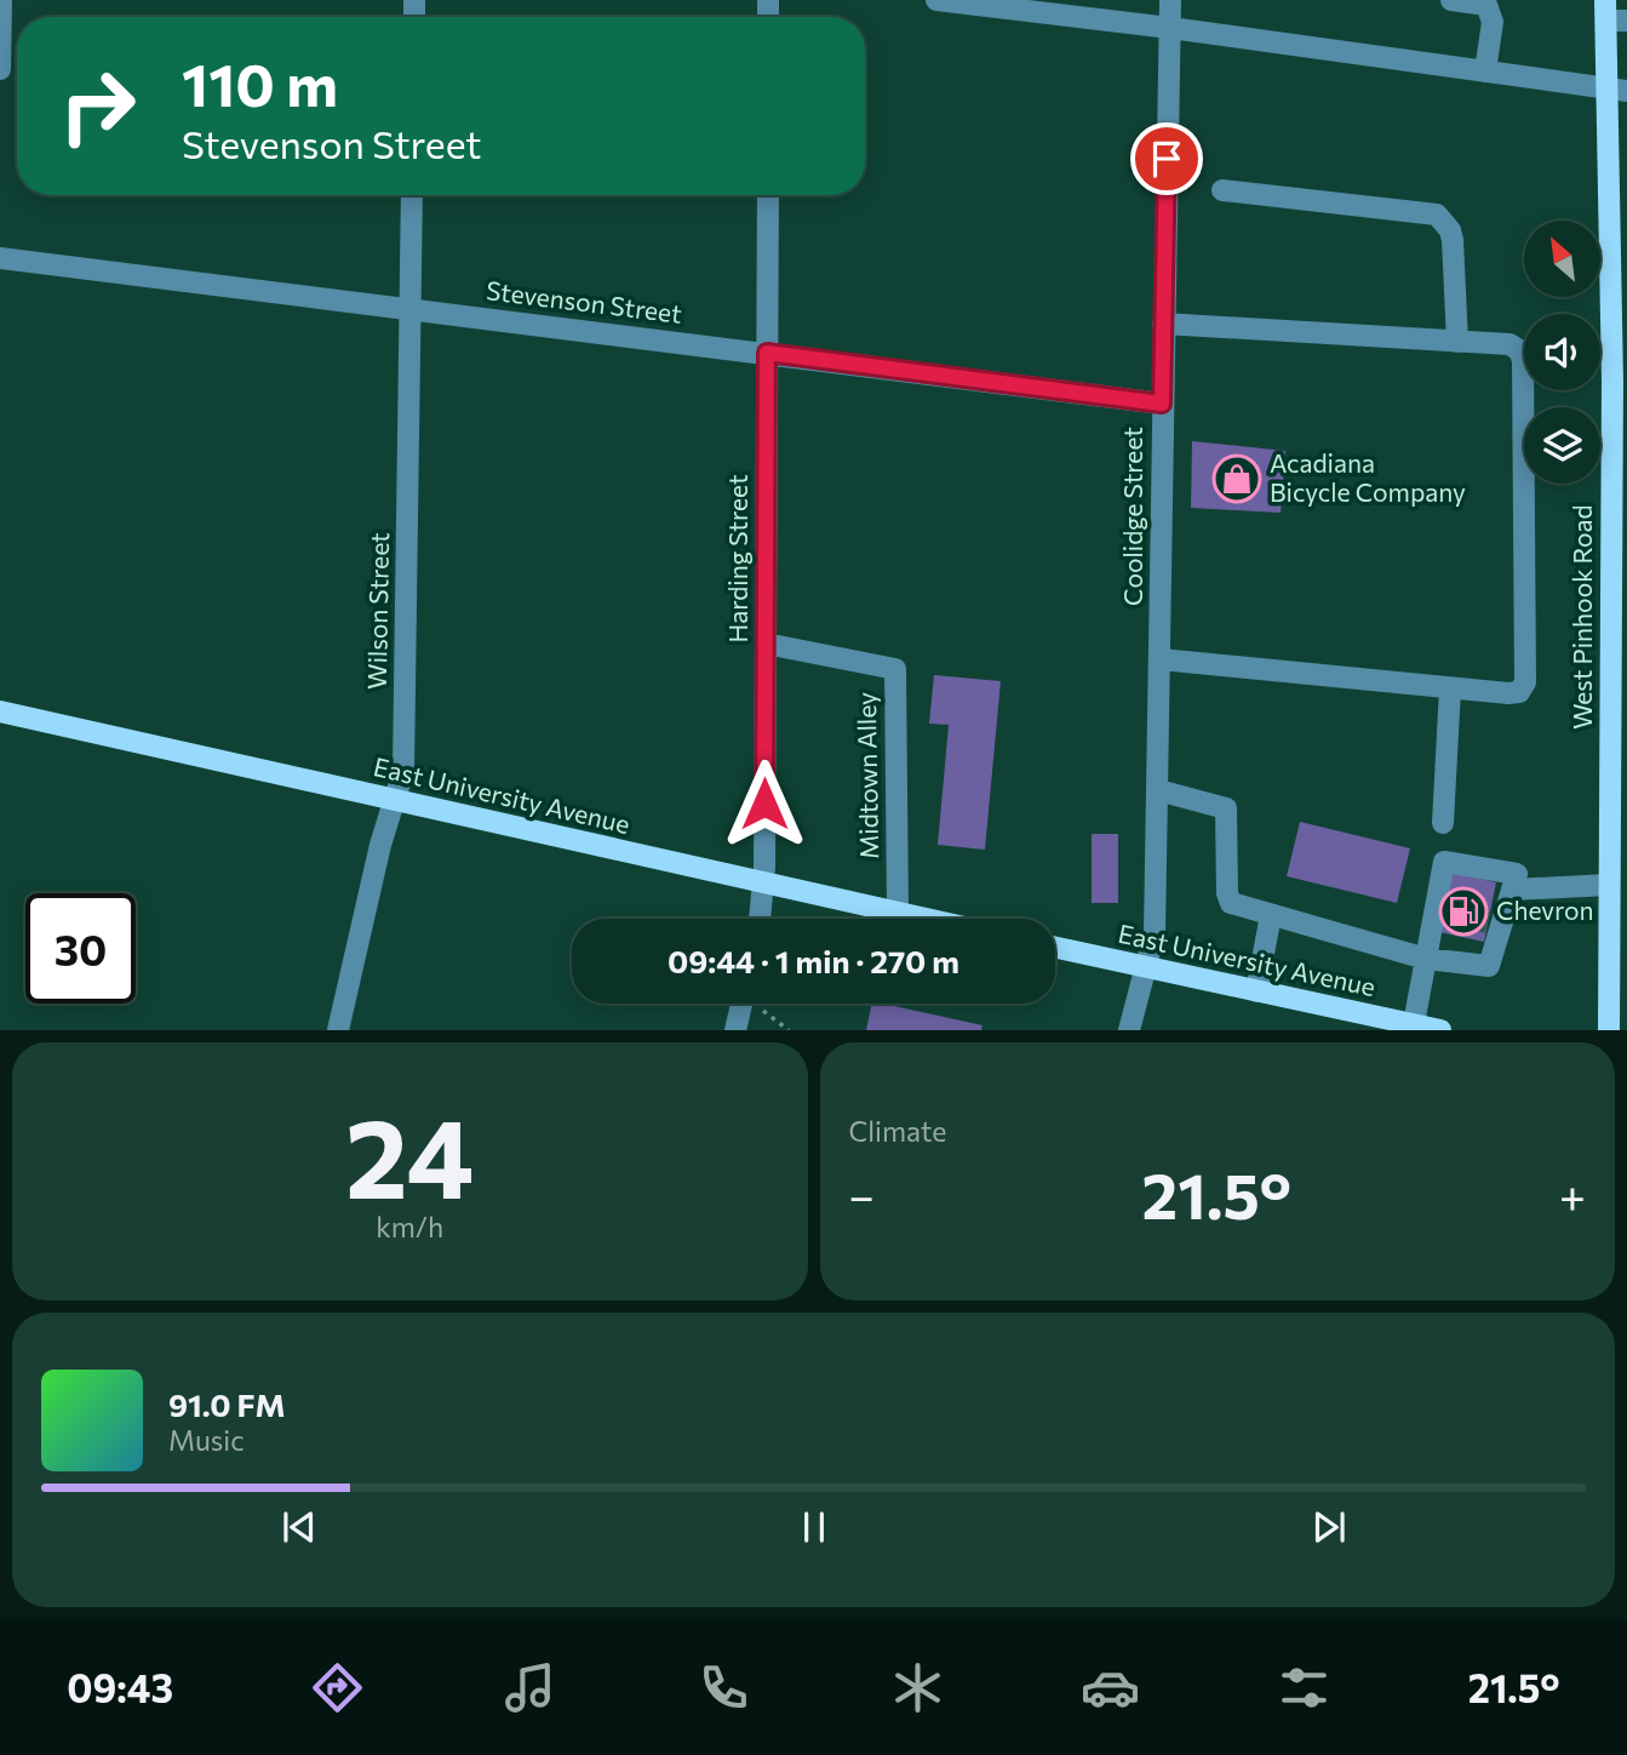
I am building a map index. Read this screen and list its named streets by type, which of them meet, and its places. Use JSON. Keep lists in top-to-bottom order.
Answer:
{
  "streets": {
    "main road": ["West Pinhook Road", "East University Avenue"],
    "street": [
      "Stevenson Street",
      "Coolidge Street",
      "Harding Street",
      "Wilson Street",
      "Midtown Alley"
    ]
  },
  "crossings": [
    ["Stevenson Street", "Coolidge Street"],
    ["Stevenson Street", "Harding Street"],
    ["Stevenson Street", "Wilson Street"],
    ["Coolidge Street", "East University Avenue"],
    ["Harding Street", "Midtown Alley"],
    ["Harding Street", "East University Avenue"],
    ["Wilson Street", "East University Avenue"],
    ["Midtown Alley", "East University Avenue"]
  ],
  "places": {
    "shop": ["Acadiana Bicycle Company"],
    "fuel station": ["Chevron"]
  },
  "north": "top left",
  "page": {
    "turn": ["110 m", "Stevenson Street"],
    "limit": "30",
    "trip": "09:44 · 1 min · 270 m",
    "tile": [
      ["24", "km/h"],
      "Climate"
    ],
    "heat": ["−", "21.5°", "+"],
    "song": ["91.0 FM", "Music"],
    "tabs": ["09:43", "21.5°"]
  }
}
